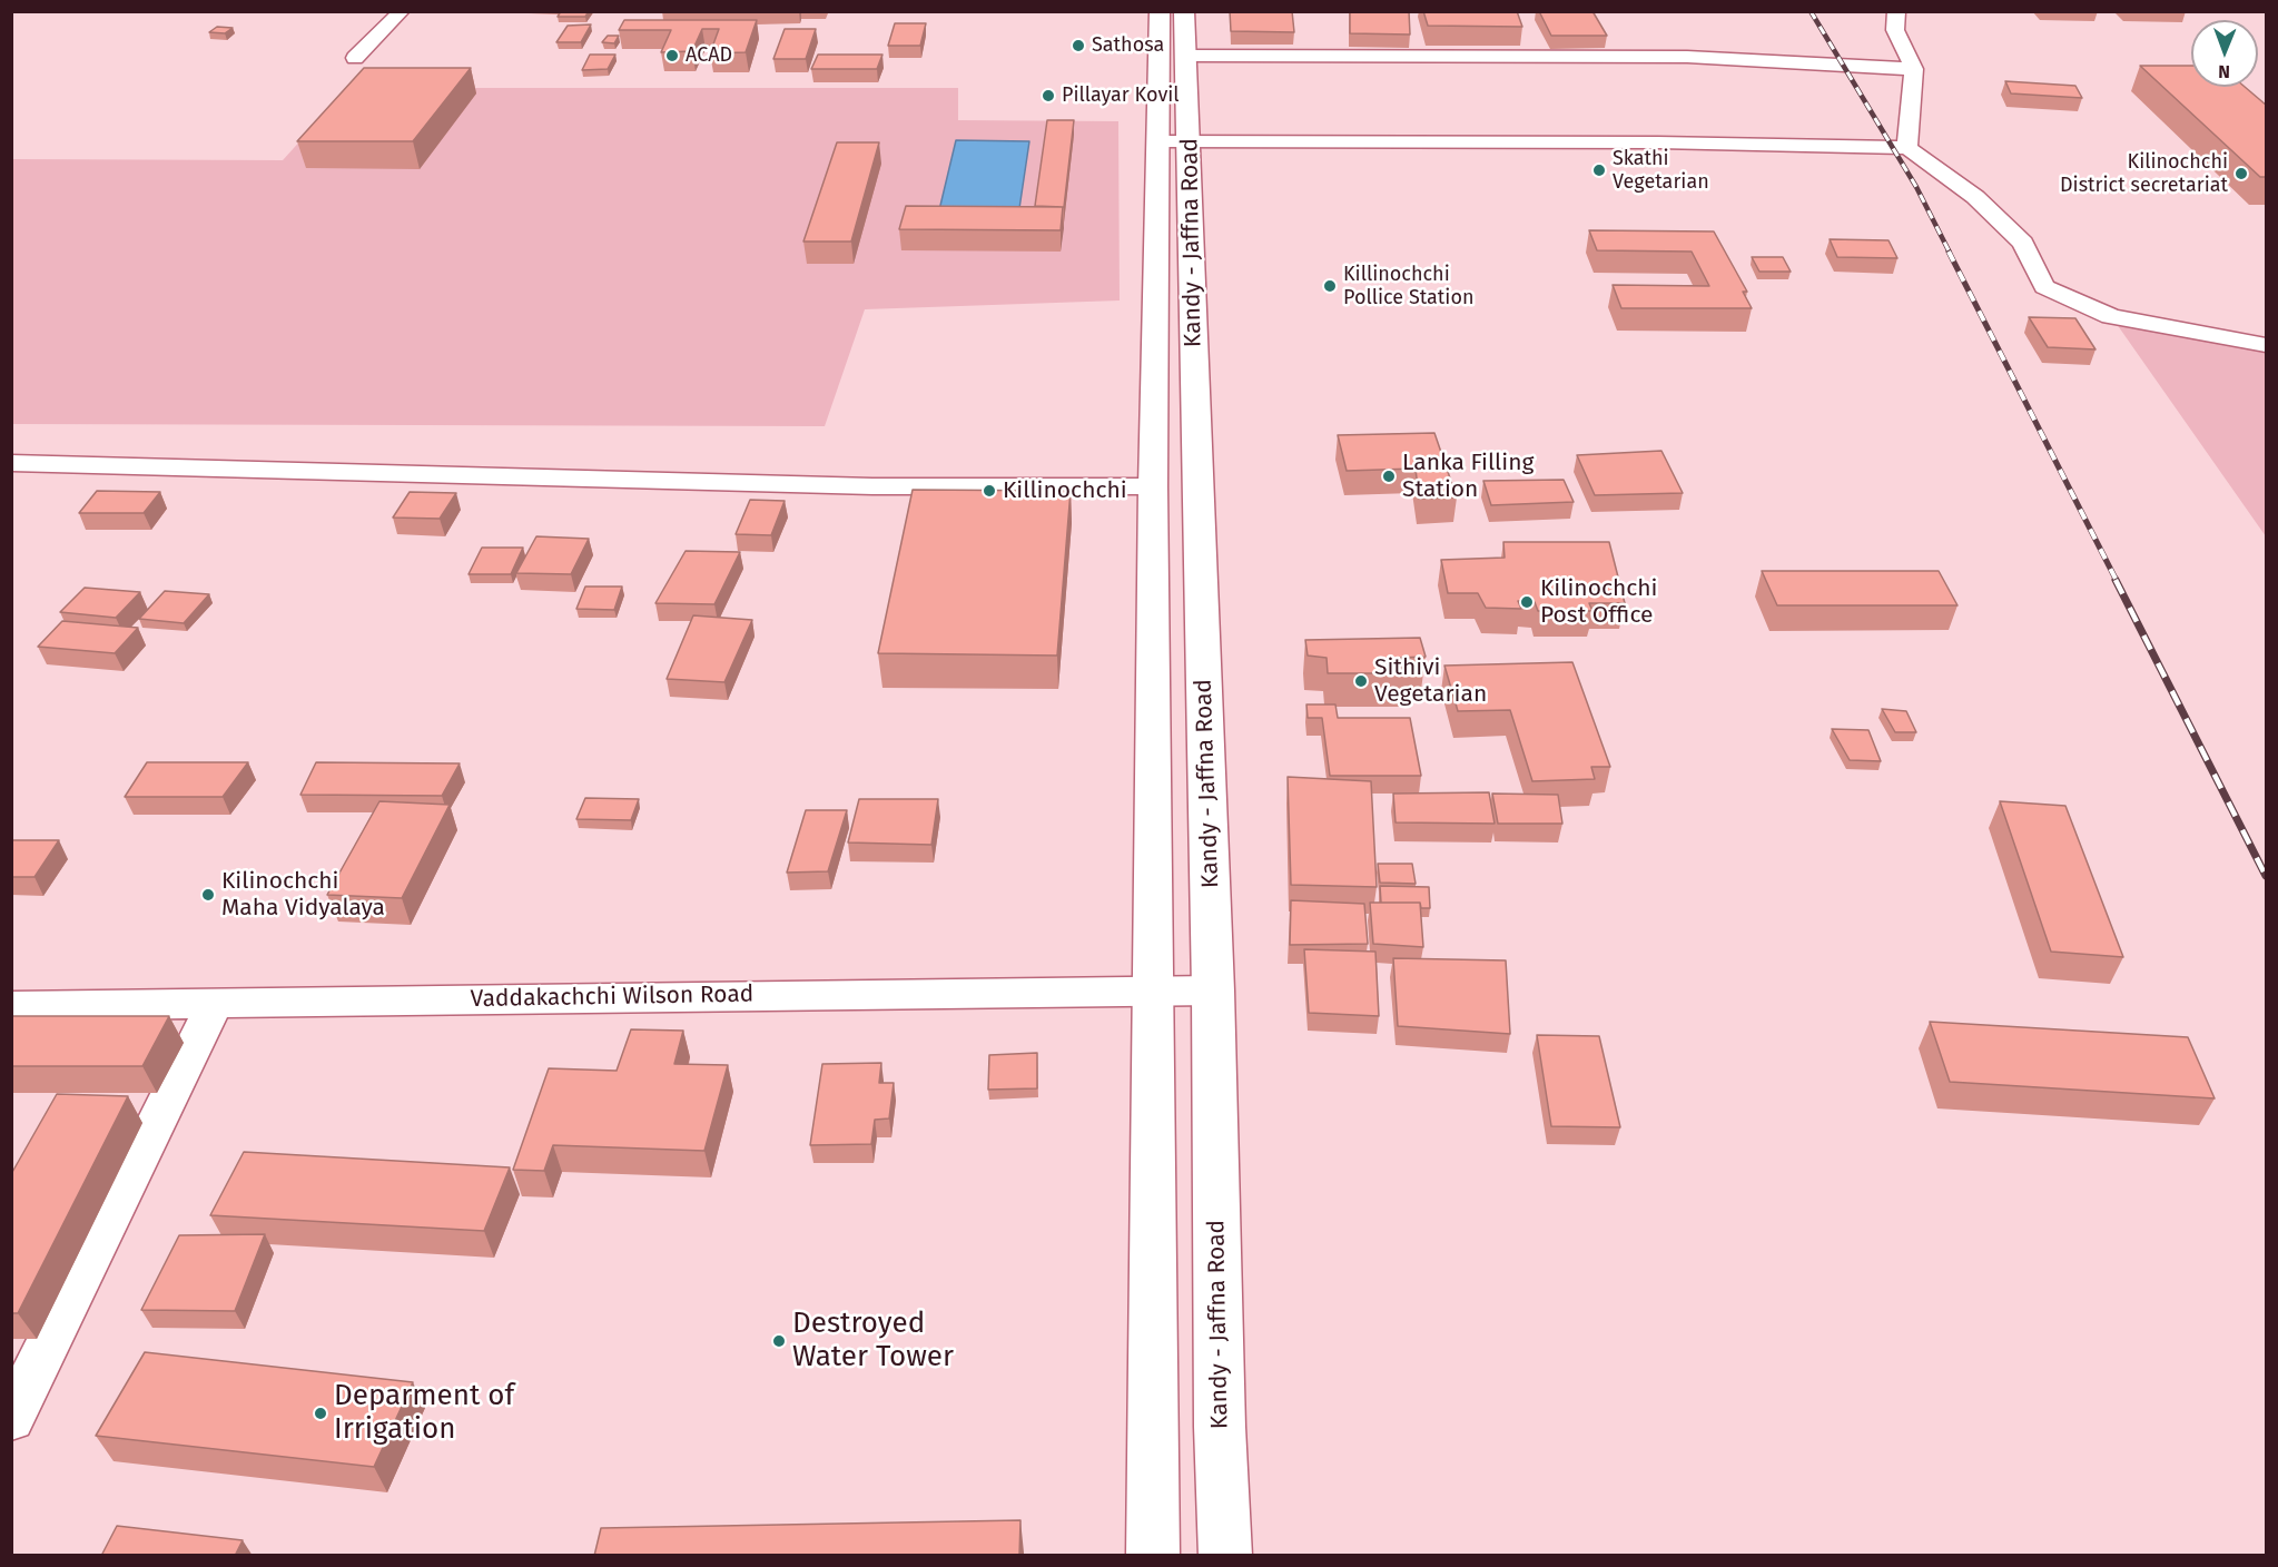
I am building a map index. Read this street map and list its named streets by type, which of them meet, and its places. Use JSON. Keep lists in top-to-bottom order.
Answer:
{
  "streets": {
    "highway": ["Kandy - Jaffna Road"],
    "street": ["Vaddakachchi Wilson Road"]
  },
  "crossings": [
    ["Kandy - Jaffna Road", "Vaddakachchi Wilson Road"]
  ],
  "places": [
    "Sathosa",
    "ACAD",
    "Pillayar Kovil",
    "Skathi Vegetarian",
    "Kilinochchi District secretariat",
    "Killinochchi Pollice Station",
    "Lanka Filling Station",
    "Killinochchi",
    "Kilinochchi Post Office",
    "Sithivi Vegetarian",
    "Kilinochchi Maha Vidyalaya",
    "Destroyed Water Tower",
    "Deparment of Irrigation"
  ],
  "north": "bottom"
}
